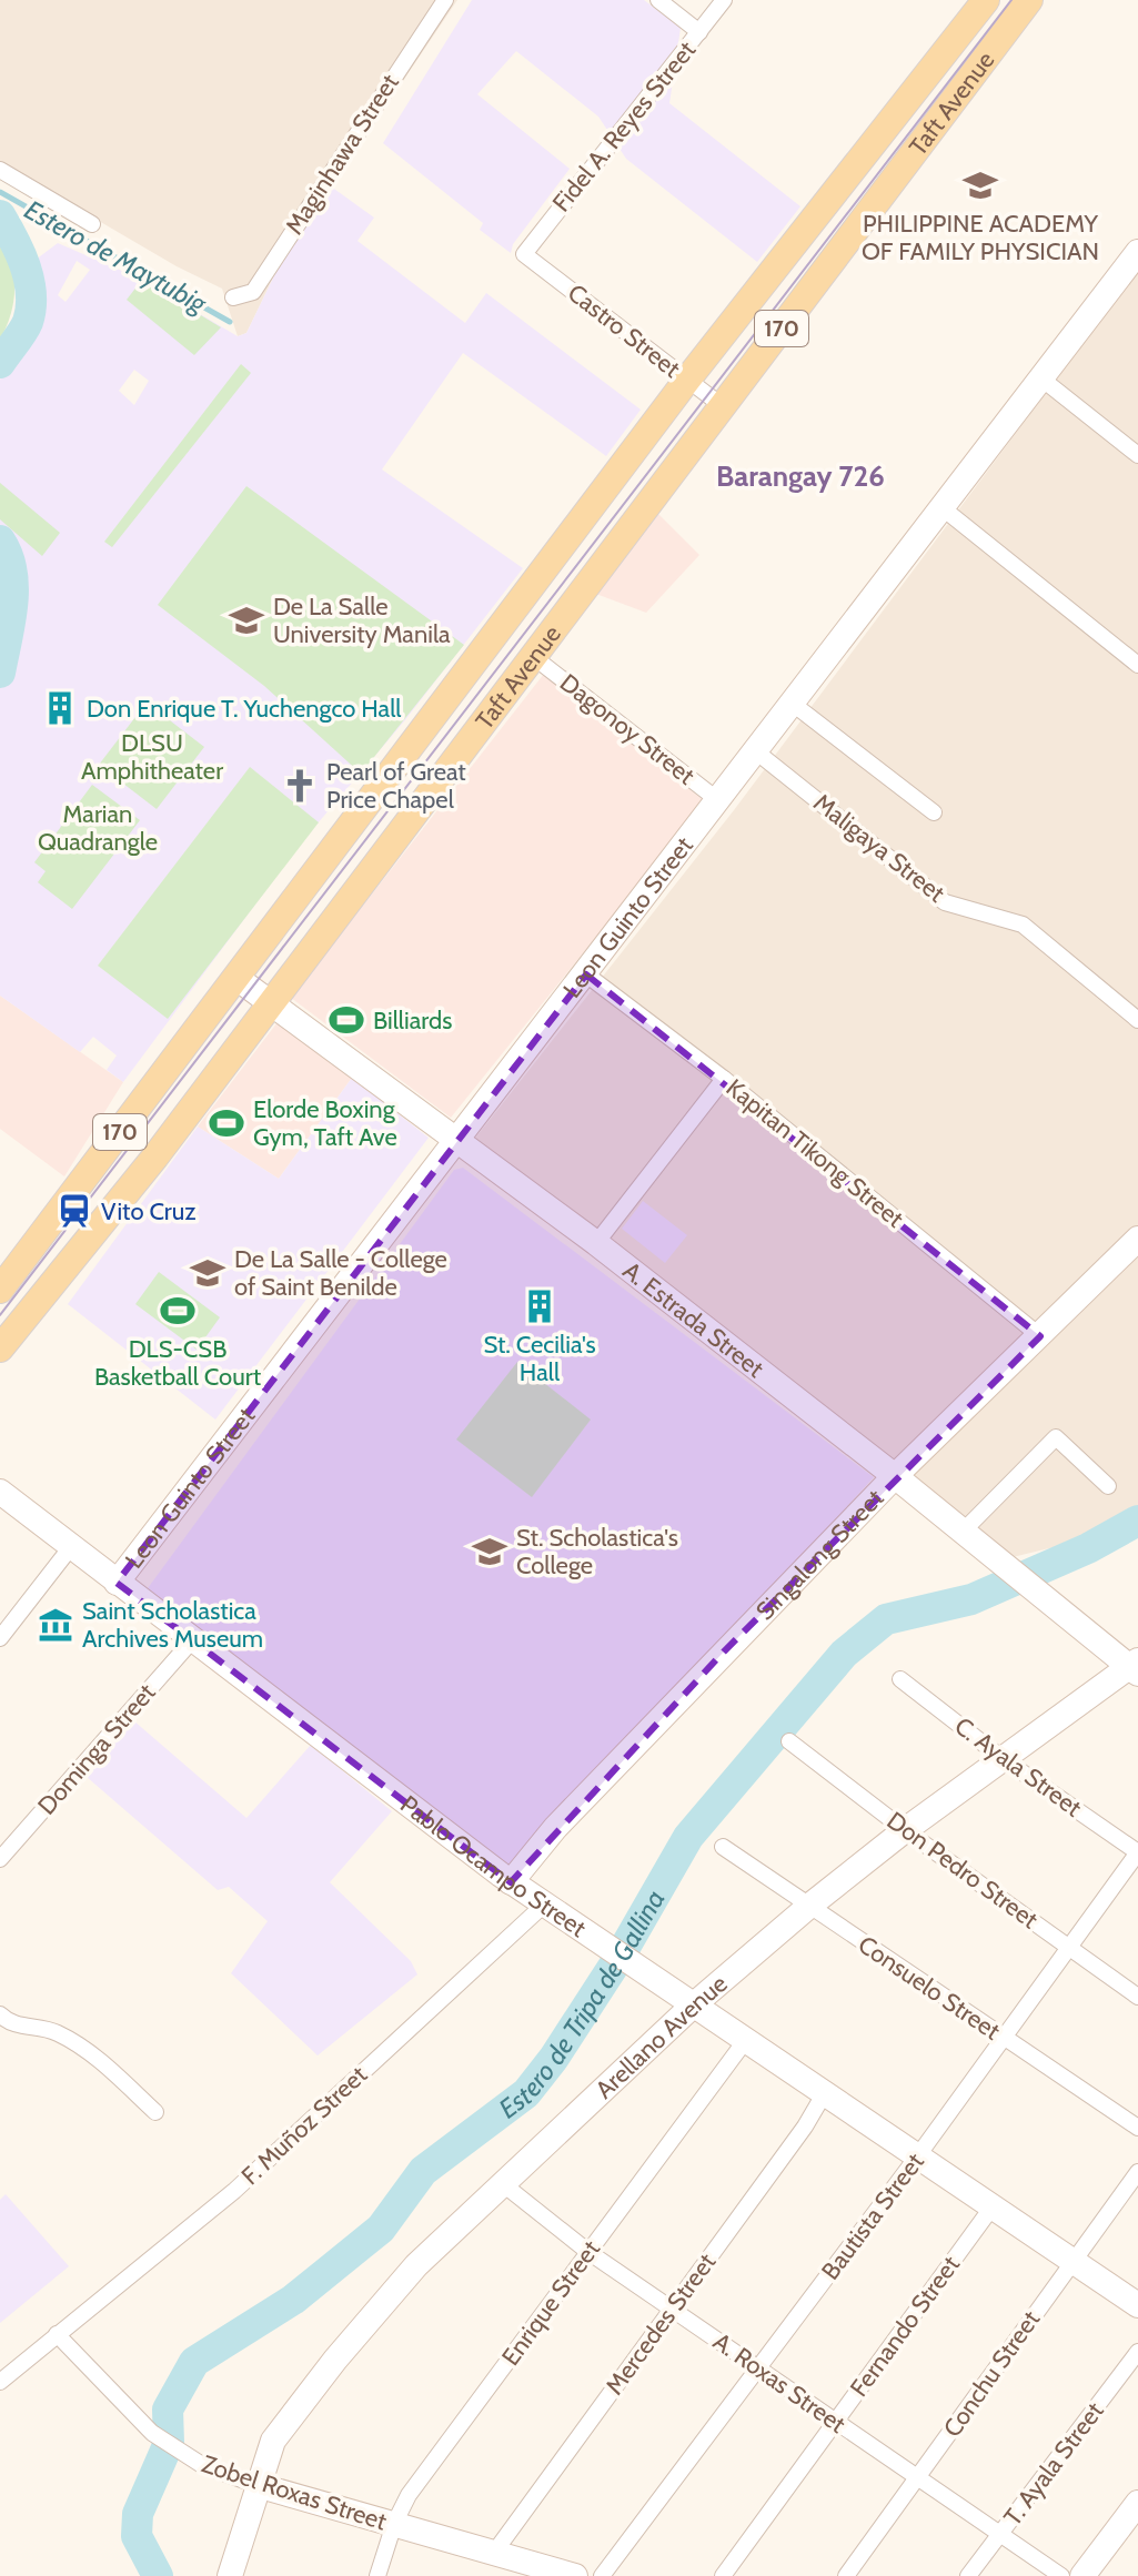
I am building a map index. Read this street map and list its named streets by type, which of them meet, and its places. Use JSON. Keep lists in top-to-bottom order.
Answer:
{
  "streets": {
    "main road": [
      "Taft Avenue",
      "170",
      "Leon Guinto Street",
      "A. Estrada Street",
      "Singalong Street",
      "Pablo Ocampo Street",
      "Arellano Avenue",
      "Zobel Roxas Street"
    ],
    "street": [
      "Fidel A. Reyes Street",
      "Maginhawa Street",
      "Castro Street",
      "Dagonoy Street",
      "Maligaya Street",
      "Kapitan Tikong Street",
      "Dominga Street",
      "C. Ayala Street",
      "Don Pedro Street",
      "Consuelo Street",
      "F. Muñoz Street",
      "Bautista Street",
      "Enrique Street",
      "Mercedes Street",
      "Fernando Street",
      "Conchu Street",
      "A. Roxas Street",
      "T. Ayala Street"
    ]
  },
  "crossings": [
    ["Taft Avenue", "Castro Street"],
    ["Taft Avenue", "Dagonoy Street"],
    ["Taft Avenue", "A. Estrada Street"],
    ["Fidel A. Reyes Street", "Castro Street"],
    ["Dagonoy Street", "Leon Guinto Street"],
    ["Maligaya Street", "Leon Guinto Street"],
    ["Leon Guinto Street", "Kapitan Tikong Street"],
    ["Leon Guinto Street", "A. Estrada Street"],
    ["Leon Guinto Street", "Pablo Ocampo Street"],
    ["Kapitan Tikong Street", "Singalong Street"],
    ["A. Estrada Street", "Singalong Street"],
    ["A. Estrada Street", "Arellano Avenue"],
    ["Singalong Street", "Pablo Ocampo Street"],
    ["Dominga Street", "Pablo Ocampo Street"],
    ["C. Ayala Street", "Arellano Avenue"],
    ["C. Ayala Street", "Bautista Street"],
    ["Pablo Ocampo Street", "Arellano Avenue"],
    ["Pablo Ocampo Street", "F. Muñoz Street"],
    ["Pablo Ocampo Street", "Bautista Street"],
    ["Pablo Ocampo Street", "Enrique Street"],
    ["Pablo Ocampo Street", "Mercedes Street"],
    ["Pablo Ocampo Street", "Fernando Street"],
    ["Pablo Ocampo Street", "Conchu Street"],
    ["Don Pedro Street", "Arellano Avenue"],
    ["Don Pedro Street", "Bautista Street"],
    ["Consuelo Street", "Arellano Avenue"],
    ["Consuelo Street", "Bautista Street"],
    ["Arellano Avenue", "A. Roxas Street"],
    ["Arellano Avenue", "Zobel Roxas Street"],
    ["F. Muñoz Street", "Zobel Roxas Street"],
    ["Bautista Street", "A. Roxas Street"],
    ["Enrique Street", "A. Roxas Street"],
    ["Enrique Street", "Zobel Roxas Street"],
    ["Mercedes Street", "A. Roxas Street"],
    ["Mercedes Street", "Zobel Roxas Street"],
    ["Fernando Street", "A. Roxas Street"],
    ["Conchu Street", "A. Roxas Street"],
    ["A. Roxas Street", "T. Ayala Street"]
  ],
  "districts": ["Barangay 726"],
  "water": ["Estero de Maytubig", "Estero de Tripa de Gallina"],
  "parks": ["DLSU Amphitheater", "Marian Quadrangle"],
  "places": {
    "school or university": [
      "PHILIPPINE ACADEMY OF FAMILY PHYSICIAN",
      "De La Salle University Manila",
      "De La Salle - College of Saint Benilde",
      "St. Scholastica's College"
    ],
    "building": ["Don Enrique T. Yuchengco Hall", "St. Cecilia's Hall"],
    "church": ["Pearl of Great Price Chapel"],
    "sports": ["Billiards", "Elorde Boxing Gym, Taft Ave", "DLS-CSB Basketball Court"],
    "station": ["Vito Cruz"],
    "museum": ["Saint Scholastica Archives Museum"]
  }
}
